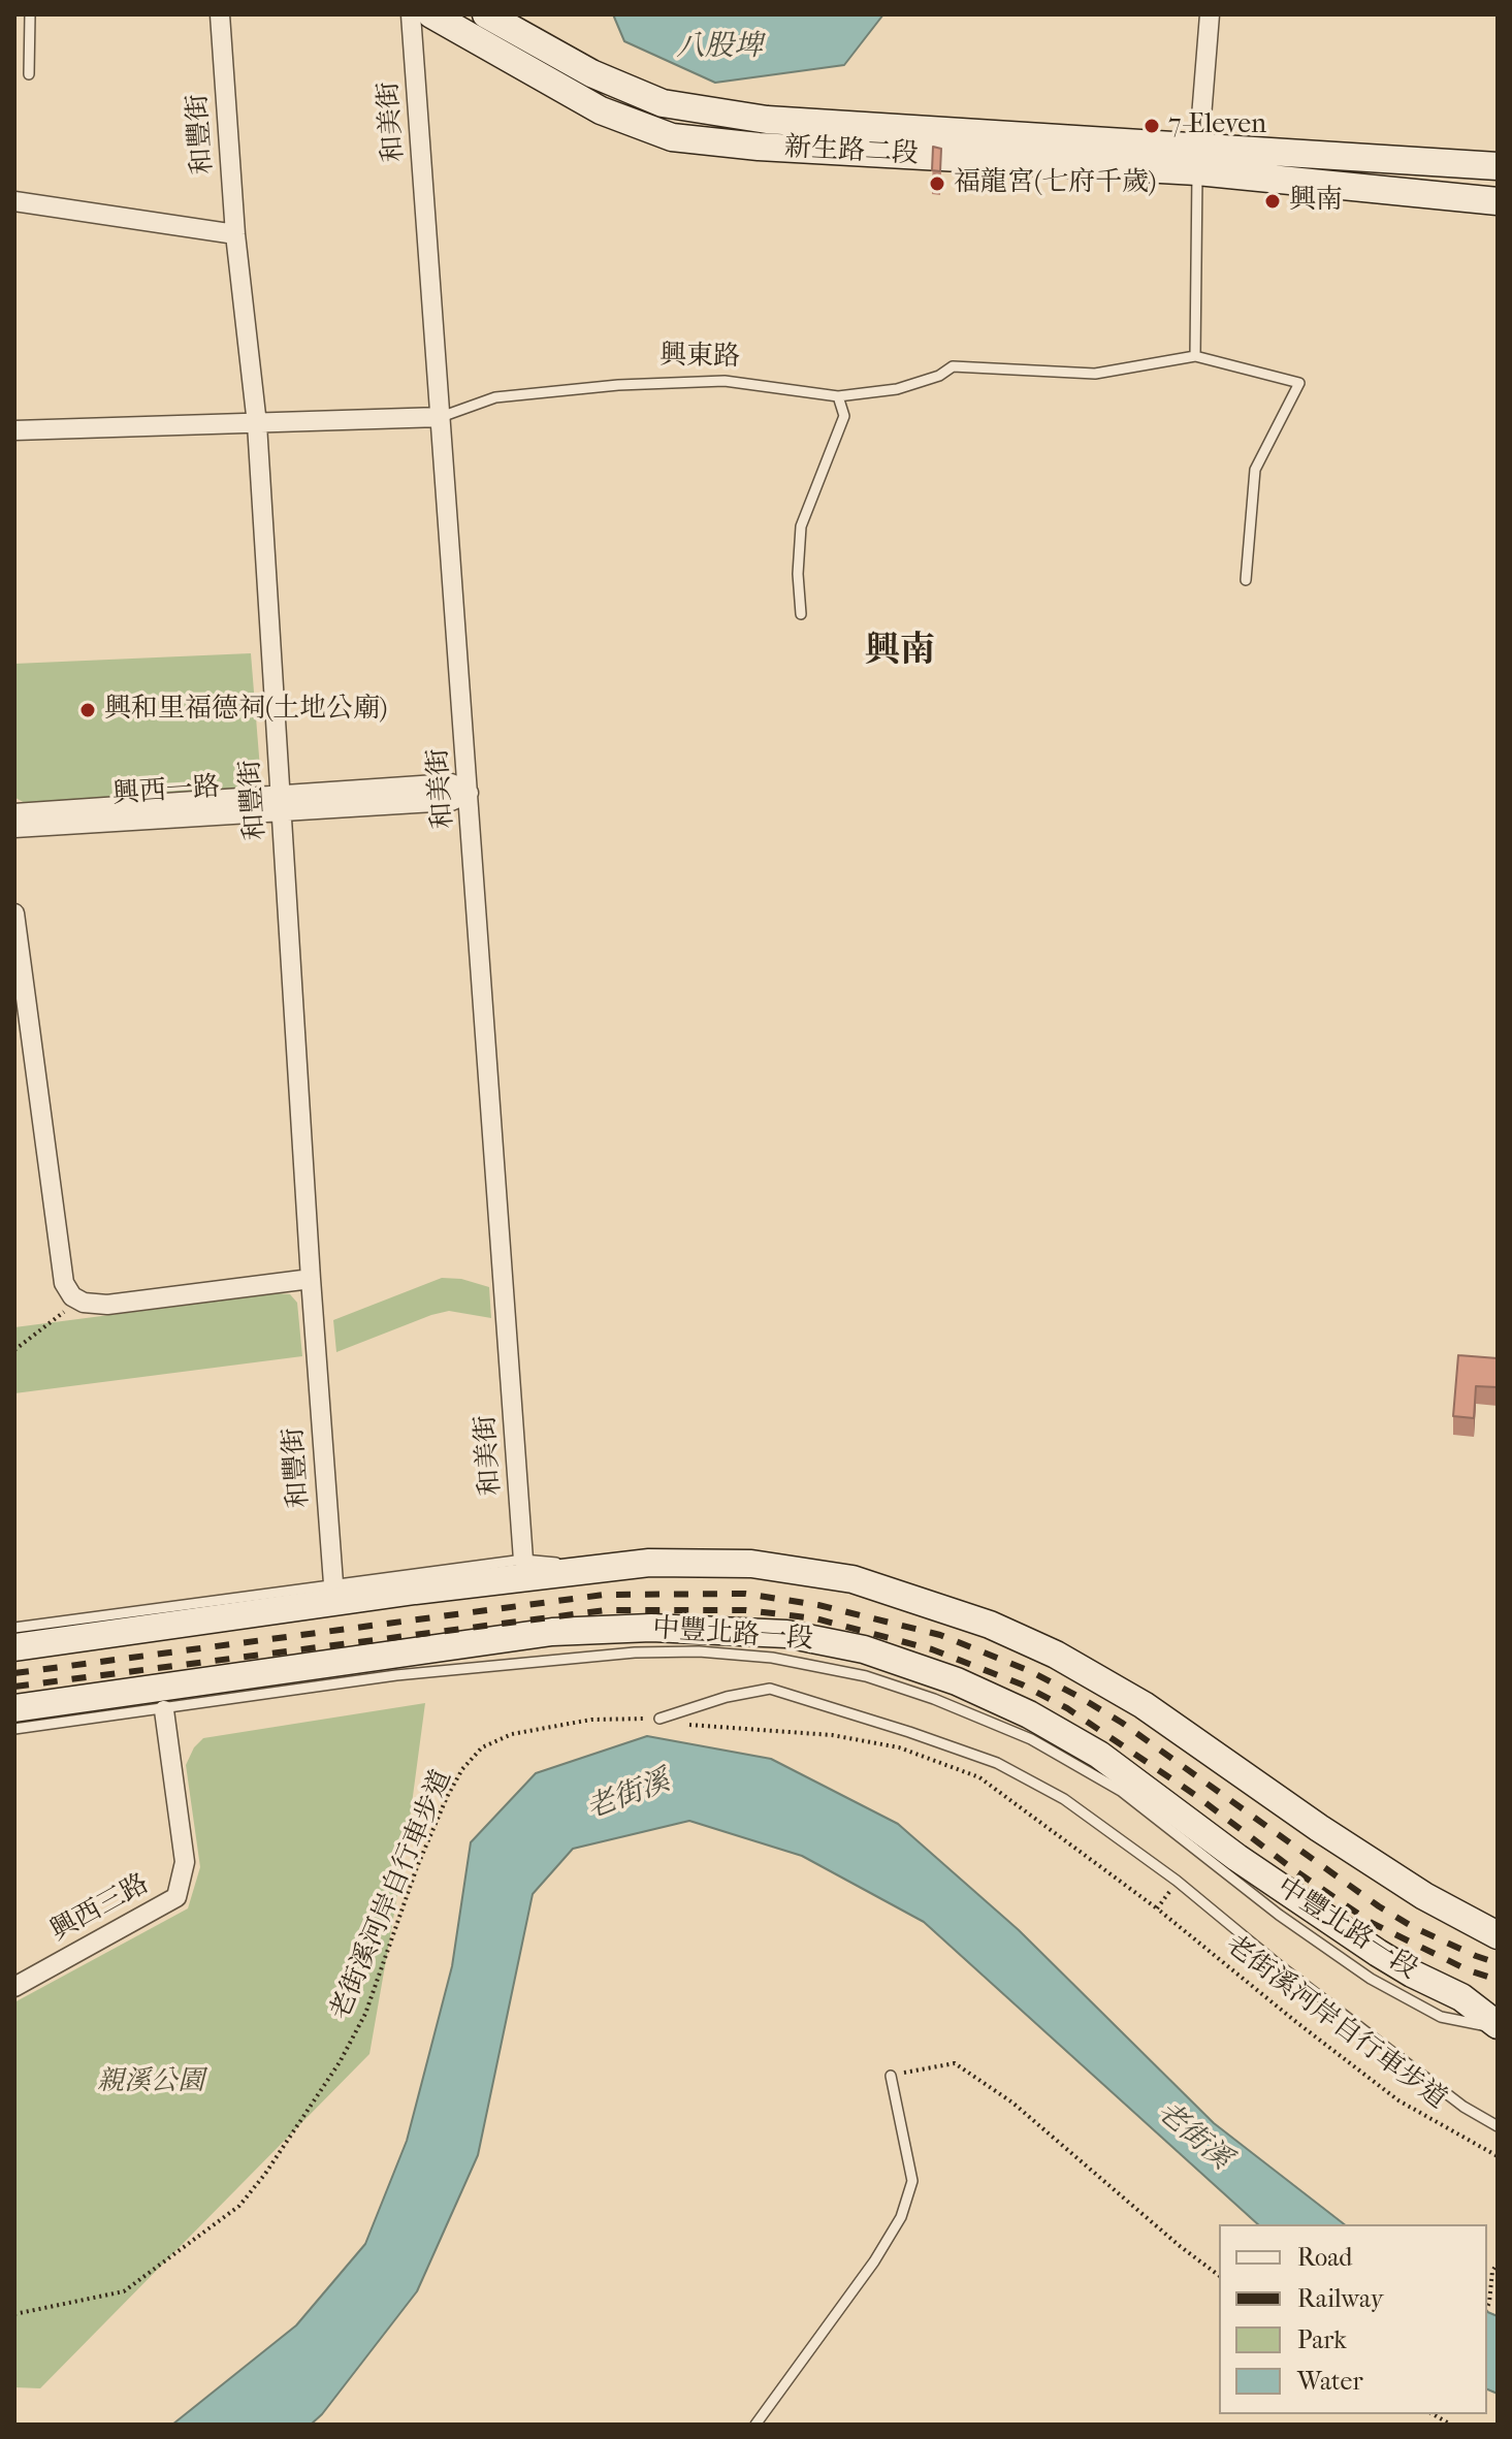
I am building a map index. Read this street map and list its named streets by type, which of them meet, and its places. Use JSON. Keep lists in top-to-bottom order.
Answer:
{
  "streets": {
    "main road": ["新生路二段", "中豐北路一段"],
    "street": [
      "和美街",
      "和豐街",
      "興東路",
      "興西一路",
      "興西三路"
    ],
    "path": ["老街溪河岸自行車步道"]
  },
  "crossings": [
    ["和美街", "興東路"],
    ["和美街", "興西一路"],
    ["和豐街", "興東路"],
    ["和豐街", "興西一路"],
    ["中豐北路一段", "興西三路"]
  ],
  "districts": ["興南"],
  "water": ["八股埤", "老街溪"],
  "parks": ["親溪公園"],
  "places": [
    "7-Eleven",
    "福龍宮(七府千歲)",
    "興南",
    "興和里福德祠(土地公廟)"
  ],
  "legend": [
    "Road",
    "Railway",
    "Park",
    "Water"
  ]
}
